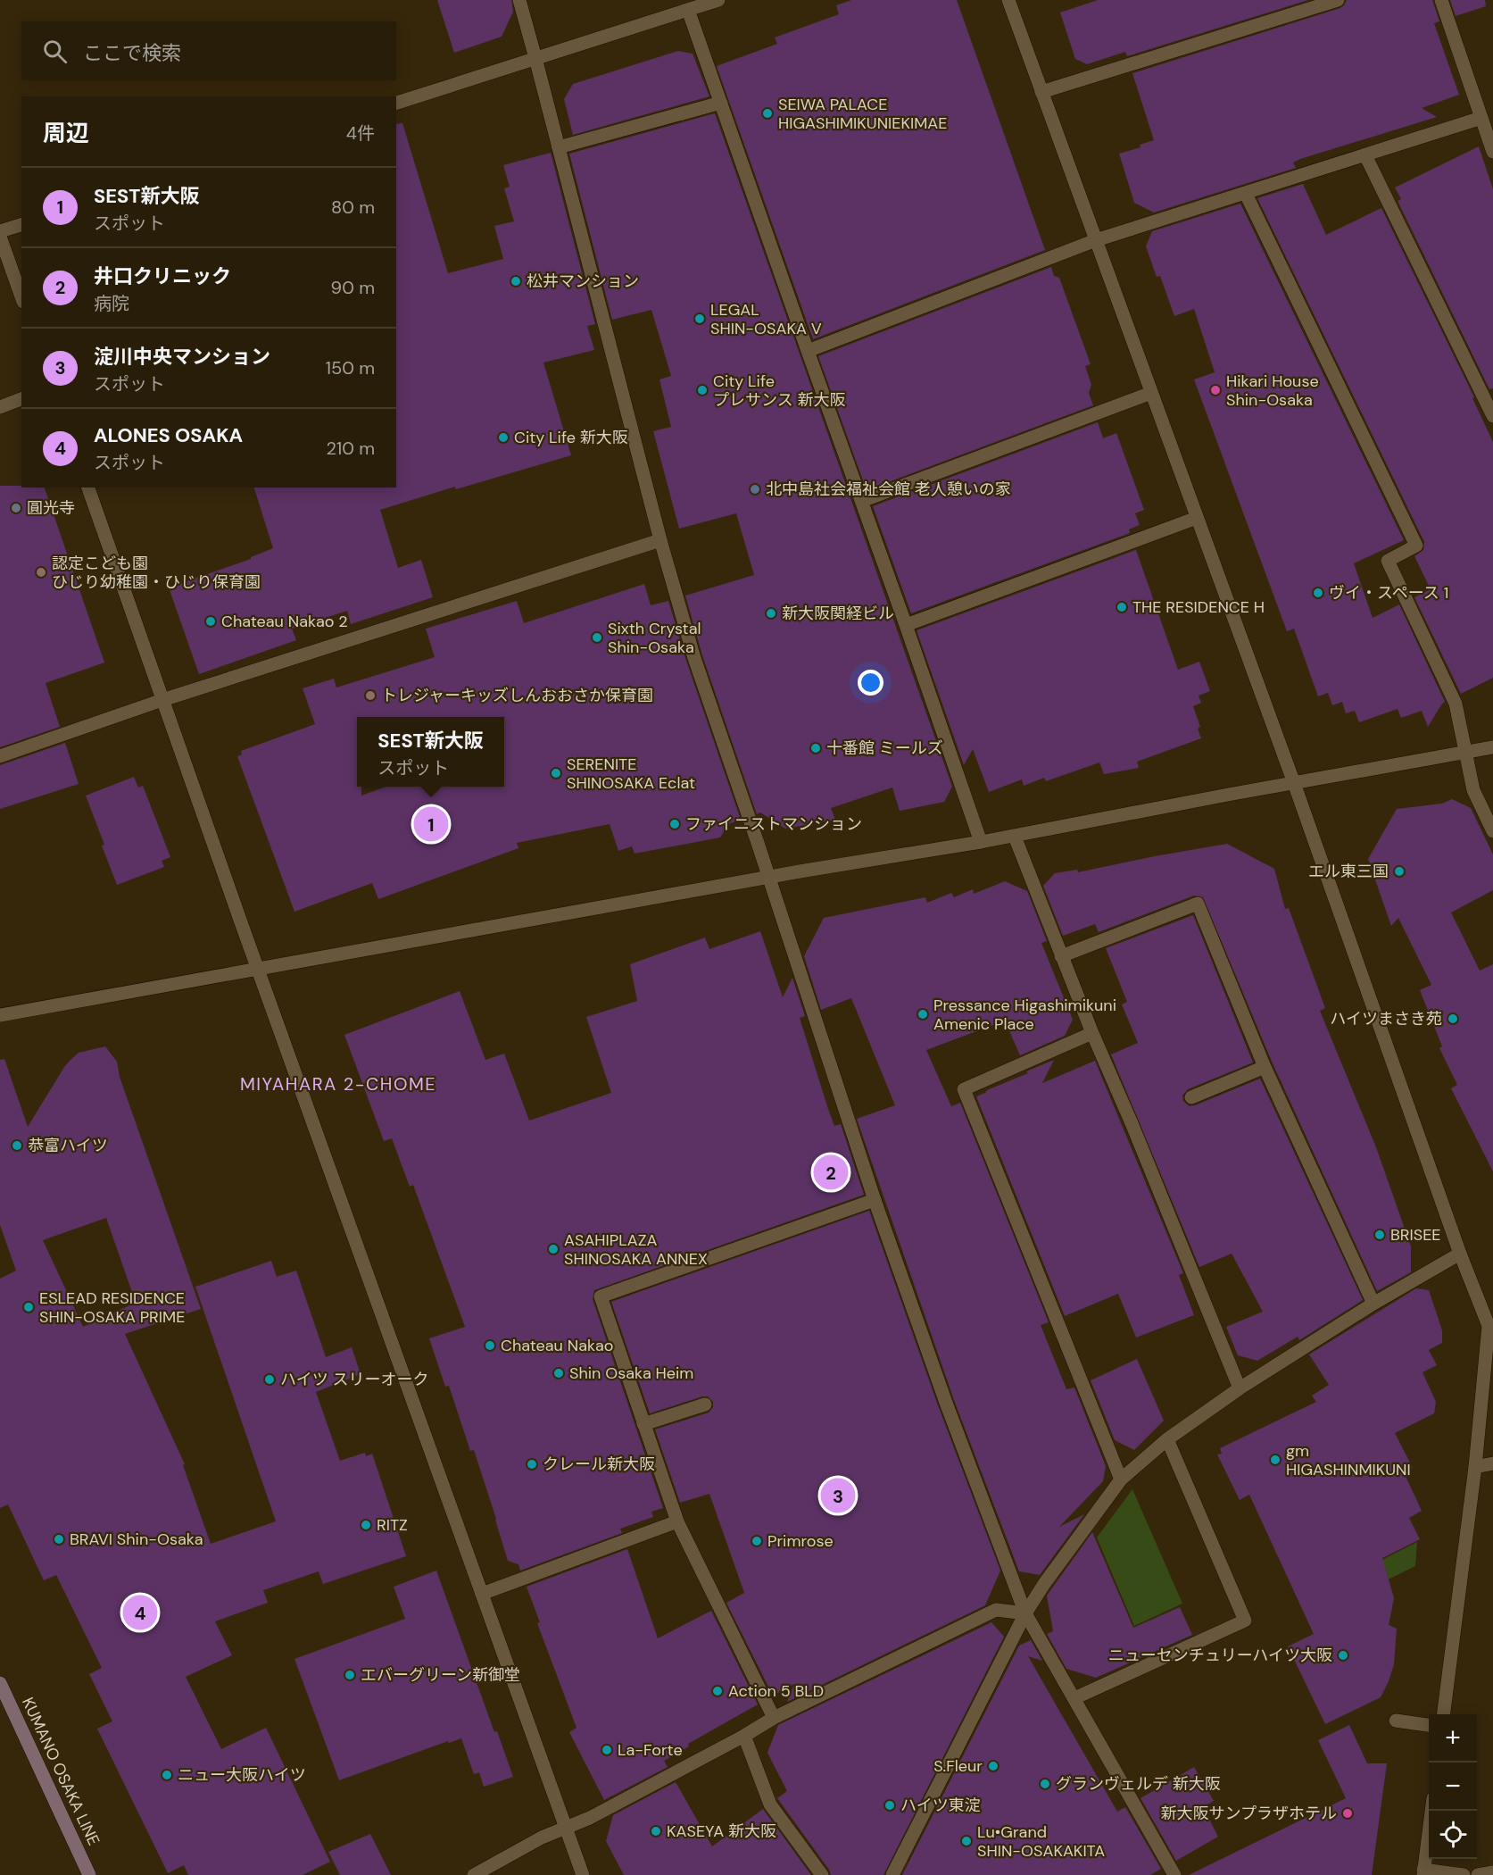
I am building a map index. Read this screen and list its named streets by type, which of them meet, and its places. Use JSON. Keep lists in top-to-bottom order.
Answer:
{
  "streets": {
    "main road": ["KUMANO OSAKA LINE"]
  },
  "districts": ["MIYAHARA 2-CHOME"],
  "places": [
    "SEIWA PALACE HIGASHIMIKUNIEKIMAE",
    "松井マンション",
    "LEGAL SHIN-OSAKA V",
    "City Life プレサンス 新大阪",
    "Hikari House Shin-Osaka",
    "City Life 新大阪",
    "北中島社会福祉会館 老人憩いの家",
    "圓光寺",
    "認定こども園 ひじり幼稚園・ひじり保育園",
    "ヴイ・スペース 1",
    "THE RESIDENCE H",
    "新大阪関経ビル",
    "Chateau Nakao 2",
    "Sixth Crystal Shin-Osaka",
    "トレジャーキッズしんおおさか保育園",
    "十番館 ミールズ",
    "SERENITE SHINOSAKA Eclat",
    "ファイニストマンション",
    "エル東三国",
    "Pressance Higashimikuni Amenic Place",
    "ハイツまさき苑",
    "恭富ハイツ",
    "BRISEE",
    "ASAHIPLAZA SHINOSAKA ANNEX",
    "ESLEAD RESIDENCE SHIN-OSAKA PRIME",
    "Chateau Nakao",
    "Shin Osaka Heim",
    "ハイツ スリーオーク",
    "gm HIGASHINMIKUNI",
    "クレール新大阪",
    "RITZ",
    "BRAVI Shin-Osaka",
    "Primrose",
    "ニューセンチュリーハイツ大阪",
    "エバーグリーン新御堂",
    "Action 5 BLD",
    "La-Forte",
    "S.Fleur",
    "ニュー大阪ハイツ",
    "グランヴェルデ 新大阪",
    "ハイツ東淀",
    "新大阪サンプラザホテル",
    "KASEYA 新大阪",
    "Lu•Grand SHIN-OSAKAKITA"
  ],
  "page": {
    "search": "ここで検索",
    "heading": ["周辺", "4件"],
    "list": [
      {
        "mark": "1",
        "name": "SEST新大阪",
        "note": "スポット",
        "value": "80 m"
      },
      {
        "mark": "2",
        "name": "井口クリニック",
        "note": "病院",
        "value": "90 m"
      },
      {
        "mark": "3",
        "name": "淀川中央マンション",
        "note": "スポット",
        "value": "150 m"
      },
      {
        "mark": "4",
        "name": "ALONES OSAKA",
        "note": "スポット",
        "value": "210 m"
      }
    ],
    "popup": ["SEST新大阪", "スポット"],
    "pins": [
      "1",
      "2",
      "3",
      "4"
    ],
    "map_buttons": ["+", "−"]
  }
}
